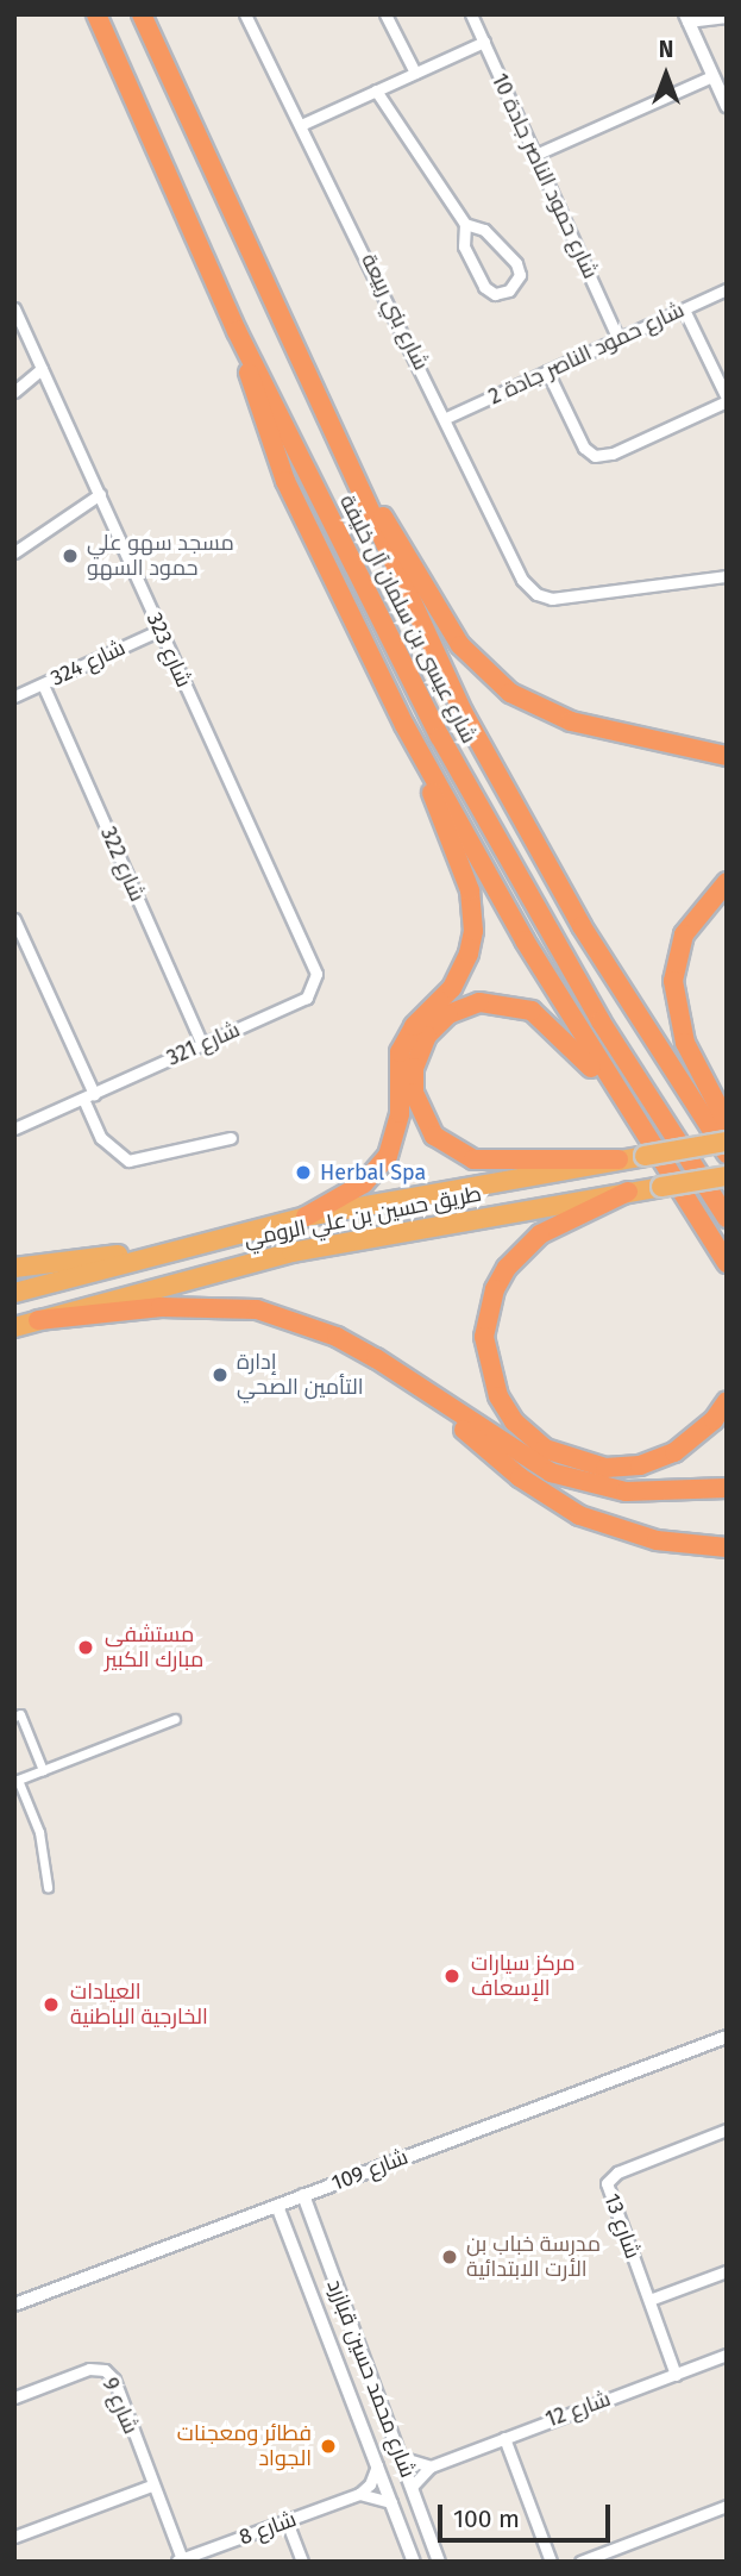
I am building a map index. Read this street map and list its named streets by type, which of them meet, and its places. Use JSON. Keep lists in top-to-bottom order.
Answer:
{
  "streets": {
    "highway": ["شارع عيسى بن سلمان آل خليفة", "طريق حسين بن علي الرومي"],
    "street": [
      "شارع حمود الناصر جادة 10",
      "شارع بني ربيعة",
      "شارع حمود الناصر جادة 2",
      "شارع 323",
      "شارع 324",
      "شارع 322",
      "شارع 321",
      "شارع 109",
      "شارع 13",
      "شارع محمد حسين قبازرد",
      "شارع 9",
      "شارع 12",
      "شارع 8"
    ]
  },
  "crossings": [
    ["شارع حمود الناصر جادة 10", "شارع حمود الناصر جادة 2"],
    ["شارع بني ربيعة", "شارع حمود الناصر جادة 2"],
    ["شارع 323", "شارع 324"],
    ["شارع 323", "شارع 321"],
    ["شارع 324", "شارع 322"],
    ["شارع 322", "شارع 321"],
    ["شارع 109", "شارع محمد حسين قبازرد"],
    ["شارع 13", "شارع 12"],
    ["شارع محمد حسين قبازرد", "شارع 12"],
    ["شارع 9", "شارع 8"]
  ],
  "places": [
    "مسجد سهو علي حمود السهو",
    "Herbal Spa",
    "إدارة التأمين الصحي",
    "مستشفى مبارك الكبير",
    "مركز سيارات الإسعاف",
    "العيادات الخارجية الباطنية",
    "مدرسة خباب بن الأرت الابتدائية",
    "فطائر ومعجنات الجواد"
  ],
  "scale_bar": "100 m",
  "north": "top"
}
